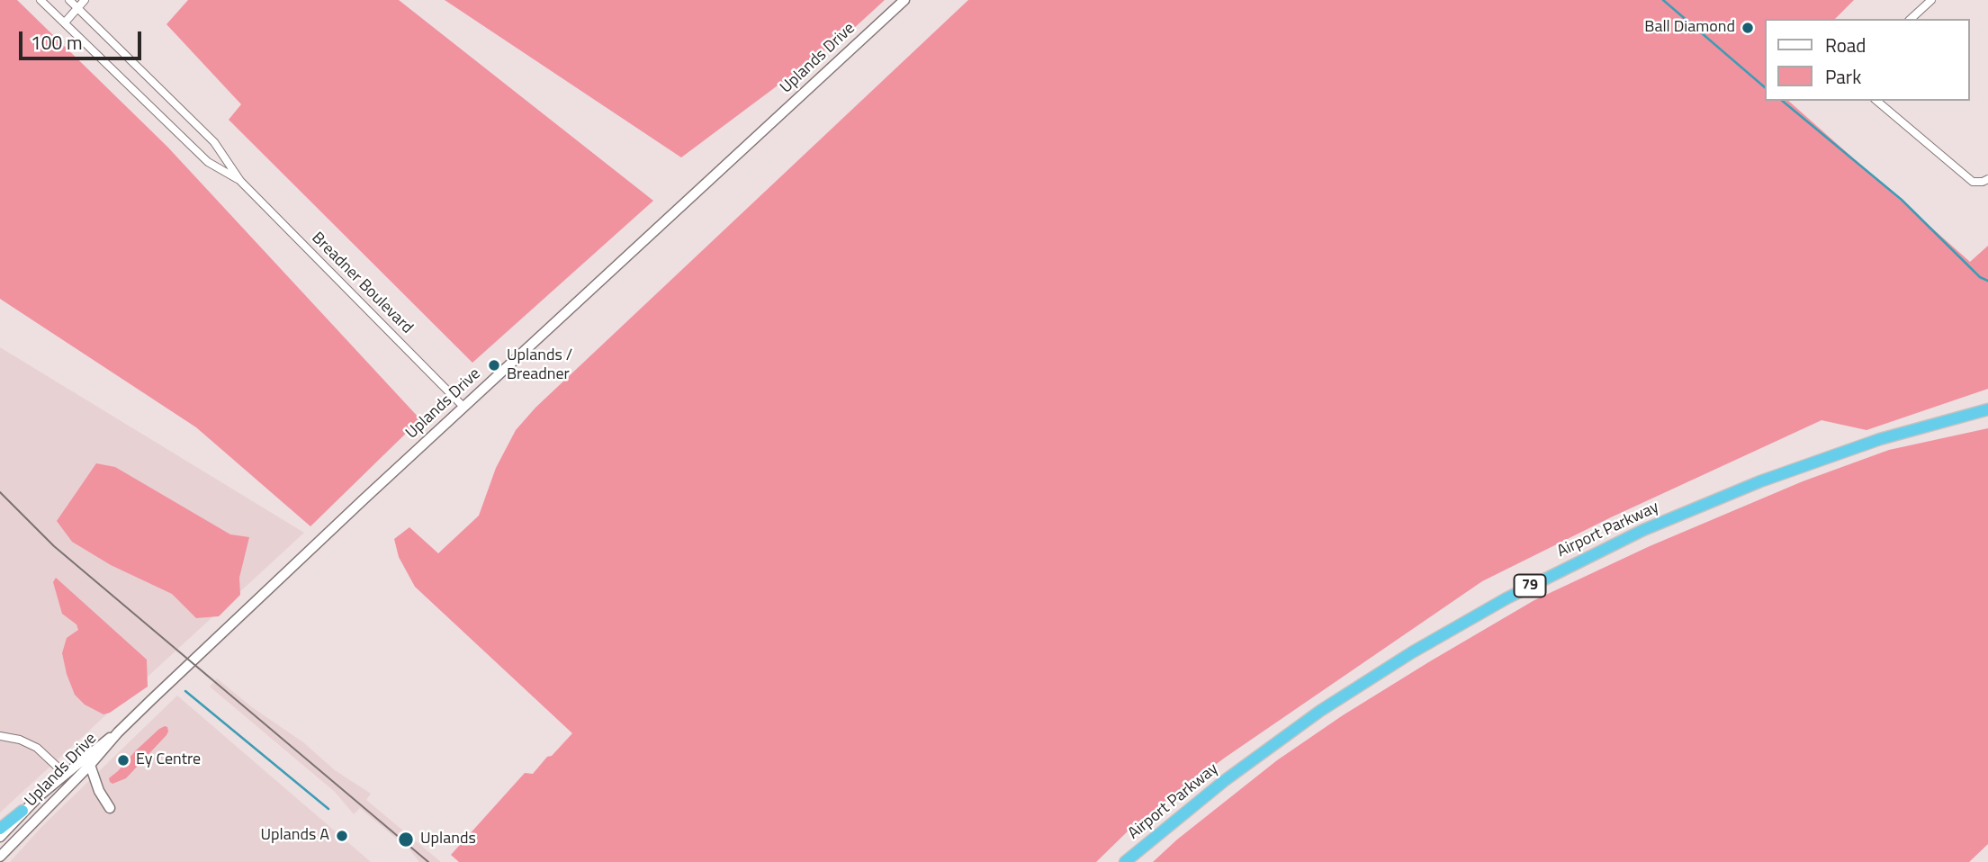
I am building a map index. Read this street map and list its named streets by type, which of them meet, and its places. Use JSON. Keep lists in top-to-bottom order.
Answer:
{
  "streets": {
    "highway": ["Airport Parkway", "79"],
    "main road": ["Uplands Drive"],
    "street": ["Breadner Boulevard"]
  },
  "crossings": [
    ["Uplands Drive", "Breadner Boulevard"]
  ],
  "places": [
    "Ball Diamond",
    "Uplands / Breadner",
    "Ey Centre",
    "Uplands A",
    "Uplands"
  ],
  "legend": ["Road", "Park"],
  "scale_bar": "100 m"
}
